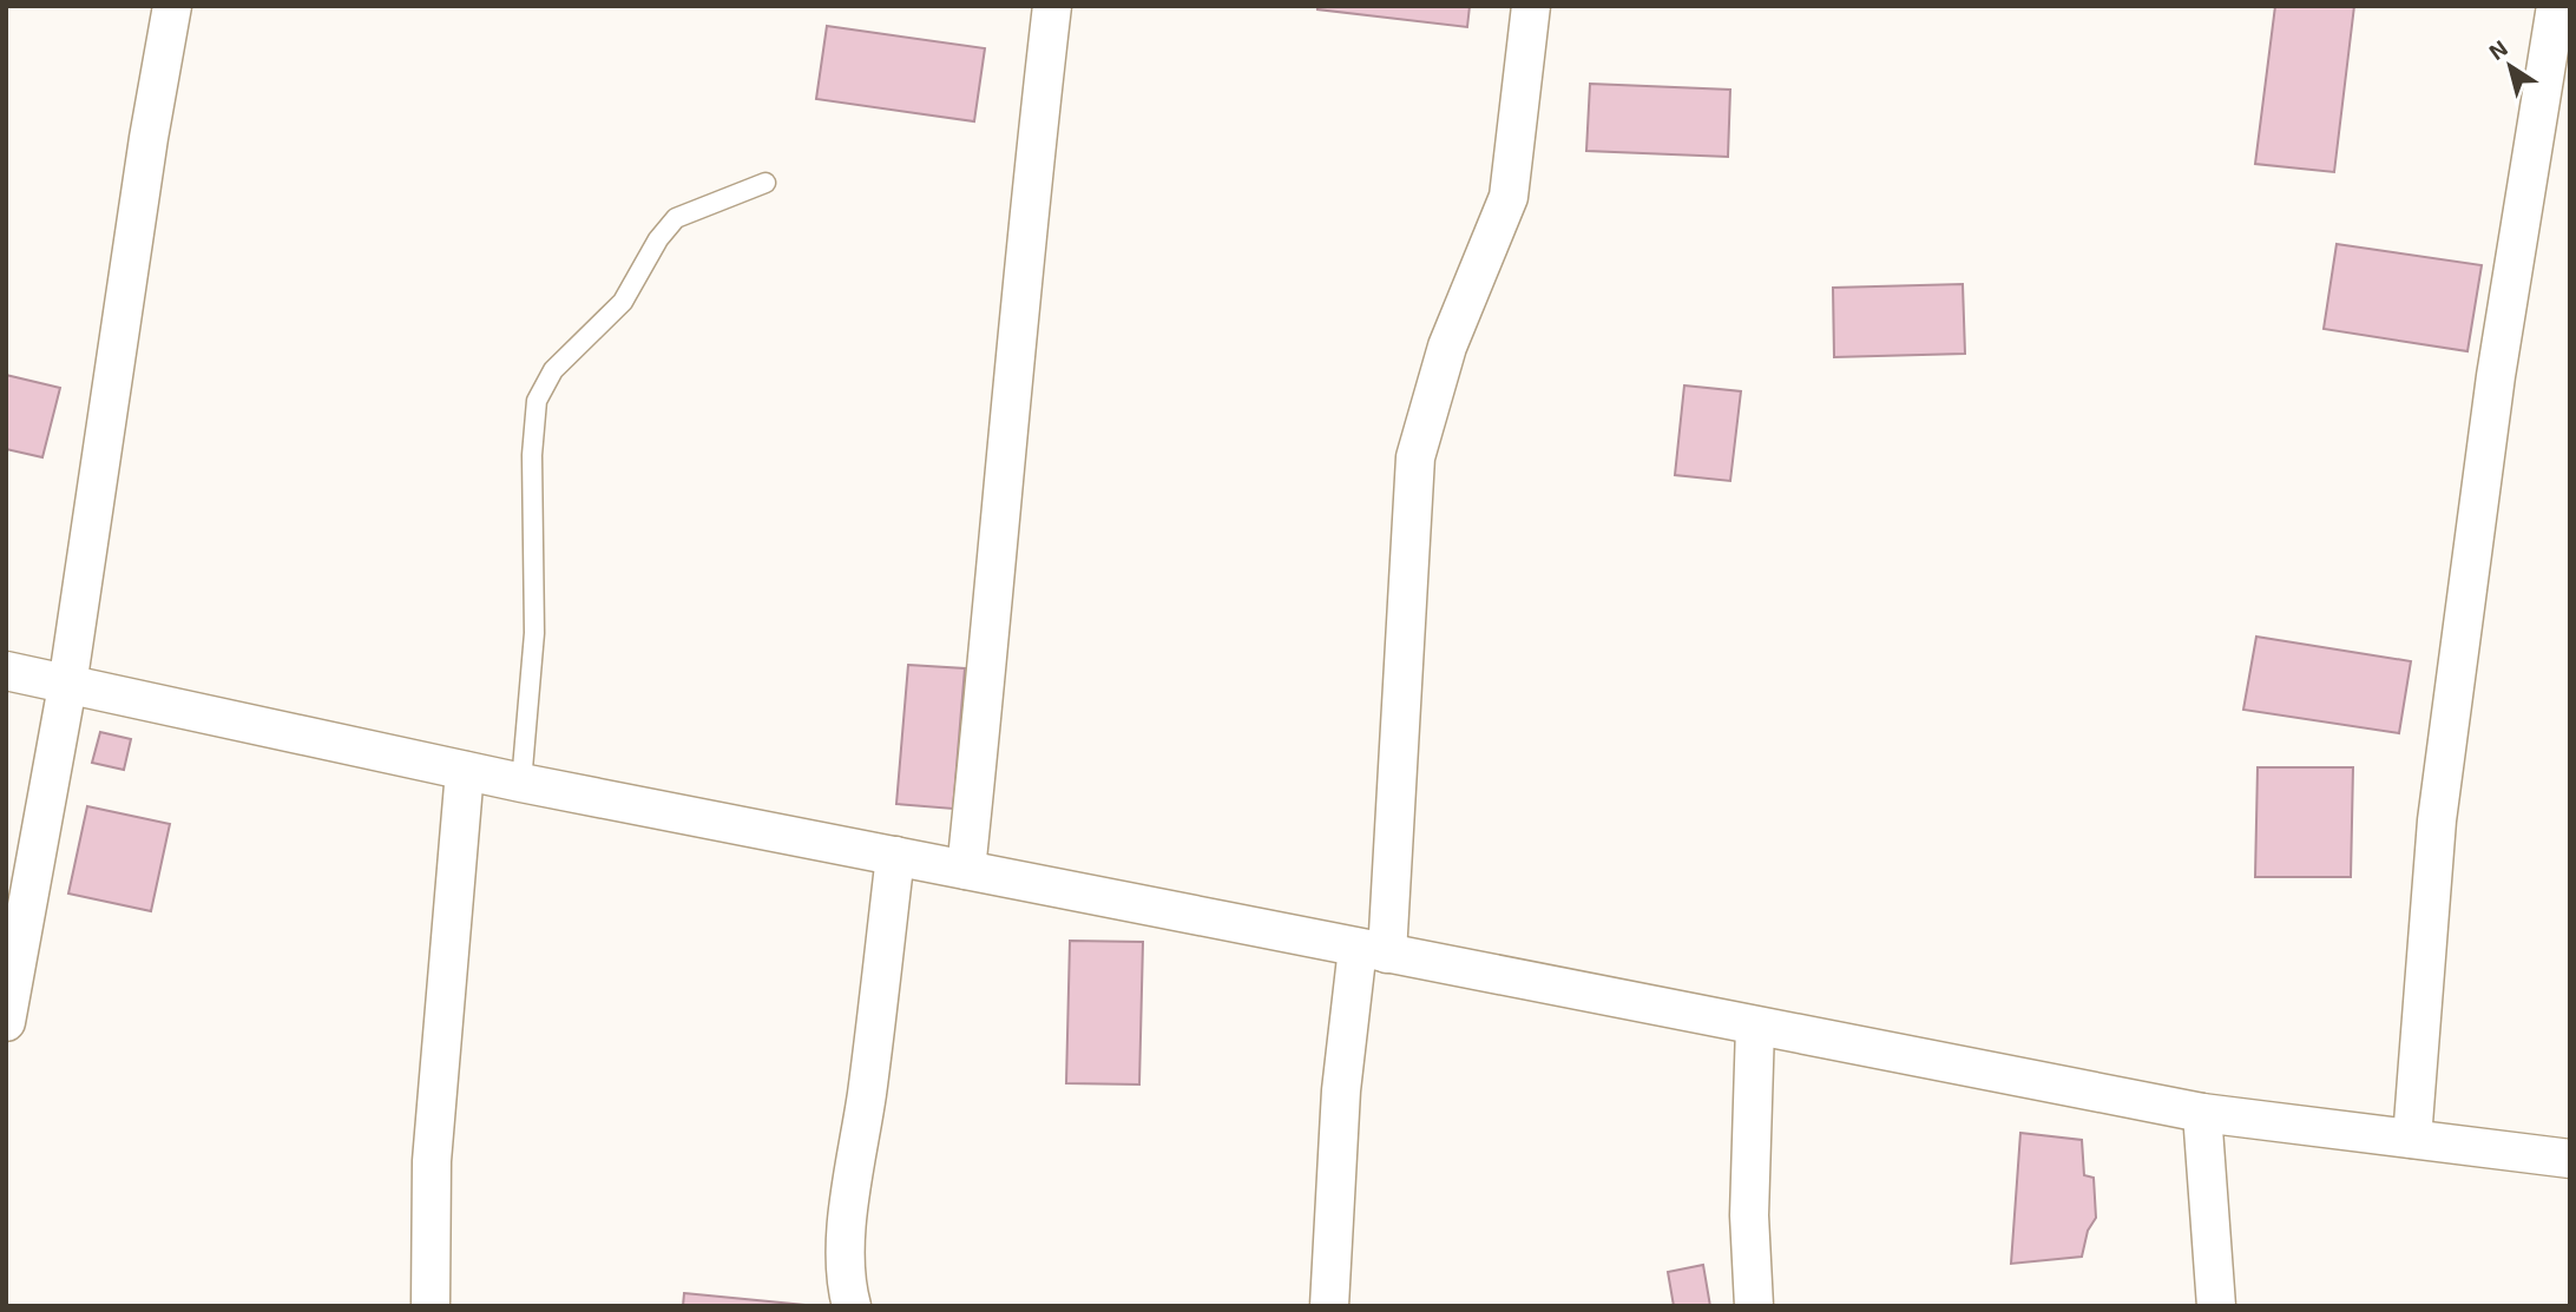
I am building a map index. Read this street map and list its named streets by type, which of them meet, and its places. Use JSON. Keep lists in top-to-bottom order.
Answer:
{
  "north": "top left"
}
